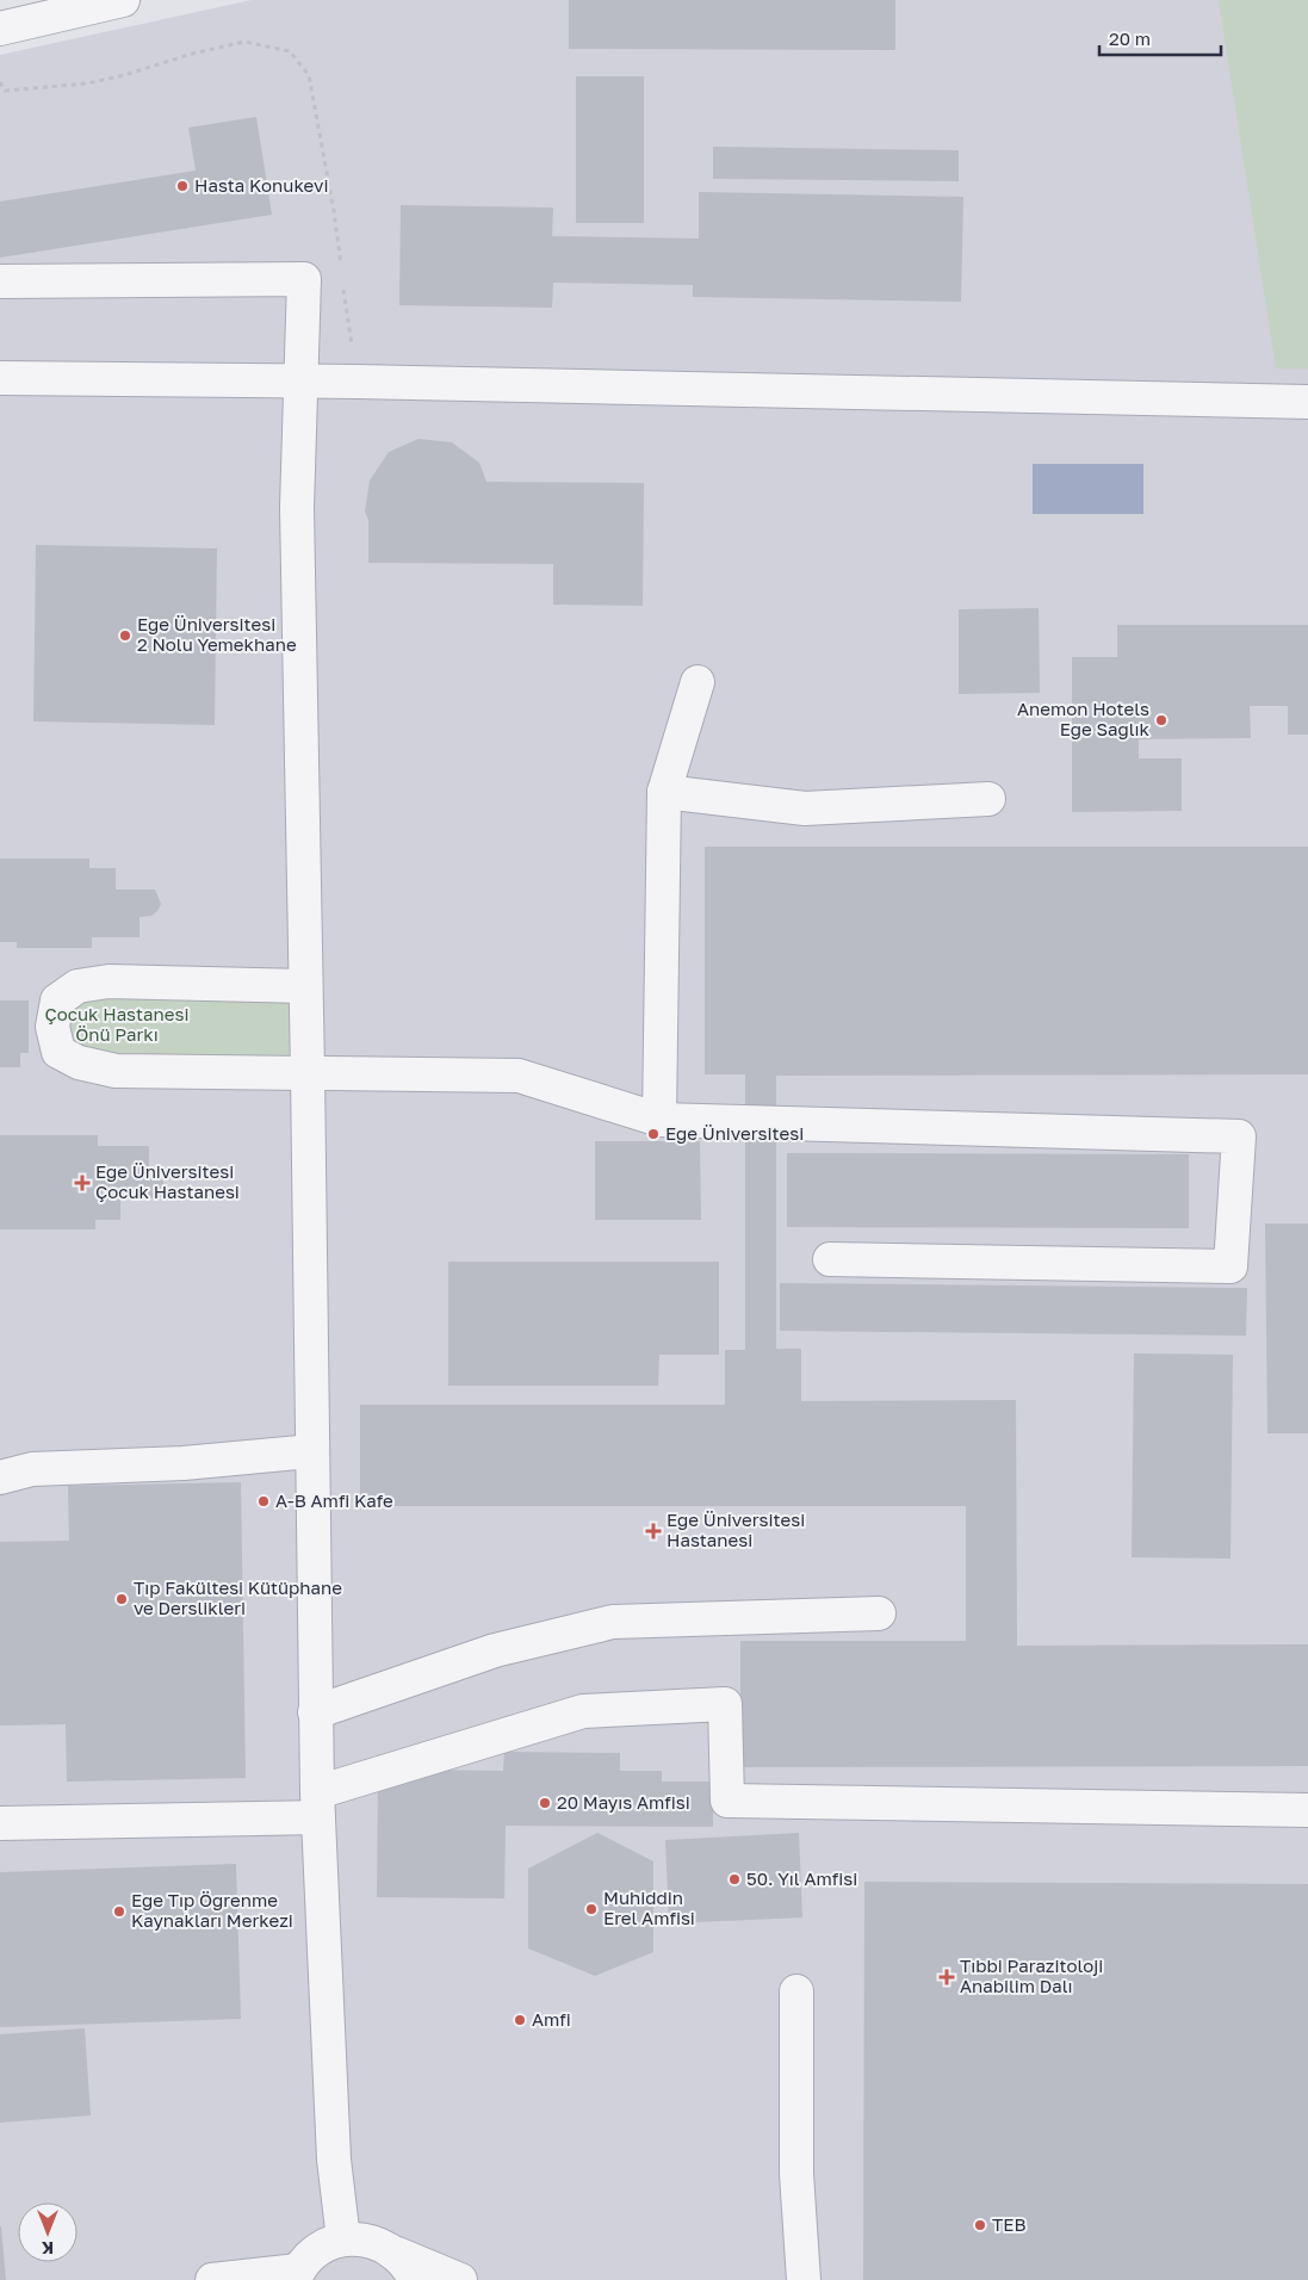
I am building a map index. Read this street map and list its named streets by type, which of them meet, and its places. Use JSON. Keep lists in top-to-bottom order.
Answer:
{
  "parks": ["Çocuk Hastanesi Önü Parkı"],
  "places": {
    "other": [
      "Hasta Konukevi",
      "Ege Üniversitesi 2 Nolu Yemekhane",
      "Anemon Hotels Ege Sağlık",
      "Ege Üniversitesi",
      "A-B Amfi Kafe",
      "Tıp Fakültesi Kütüphane ve Derslikleri",
      "20 Mayıs Amfisi",
      "50. Yıl Amfisi",
      "Muhiddin Erel Amfisi",
      "Ege Tıp Öğrenme Kaynakları Merkezi",
      "Amfi",
      "TEB"
    ],
    "health": ["Ege Üniversitesi Çocuk Hastanesi", "Ege Üniversitesi Hastanesi", "Tıbbi Parazitoloji Anabilim Dalı"]
  },
  "scale_bar": "20 m",
  "north": "bottom"
}
